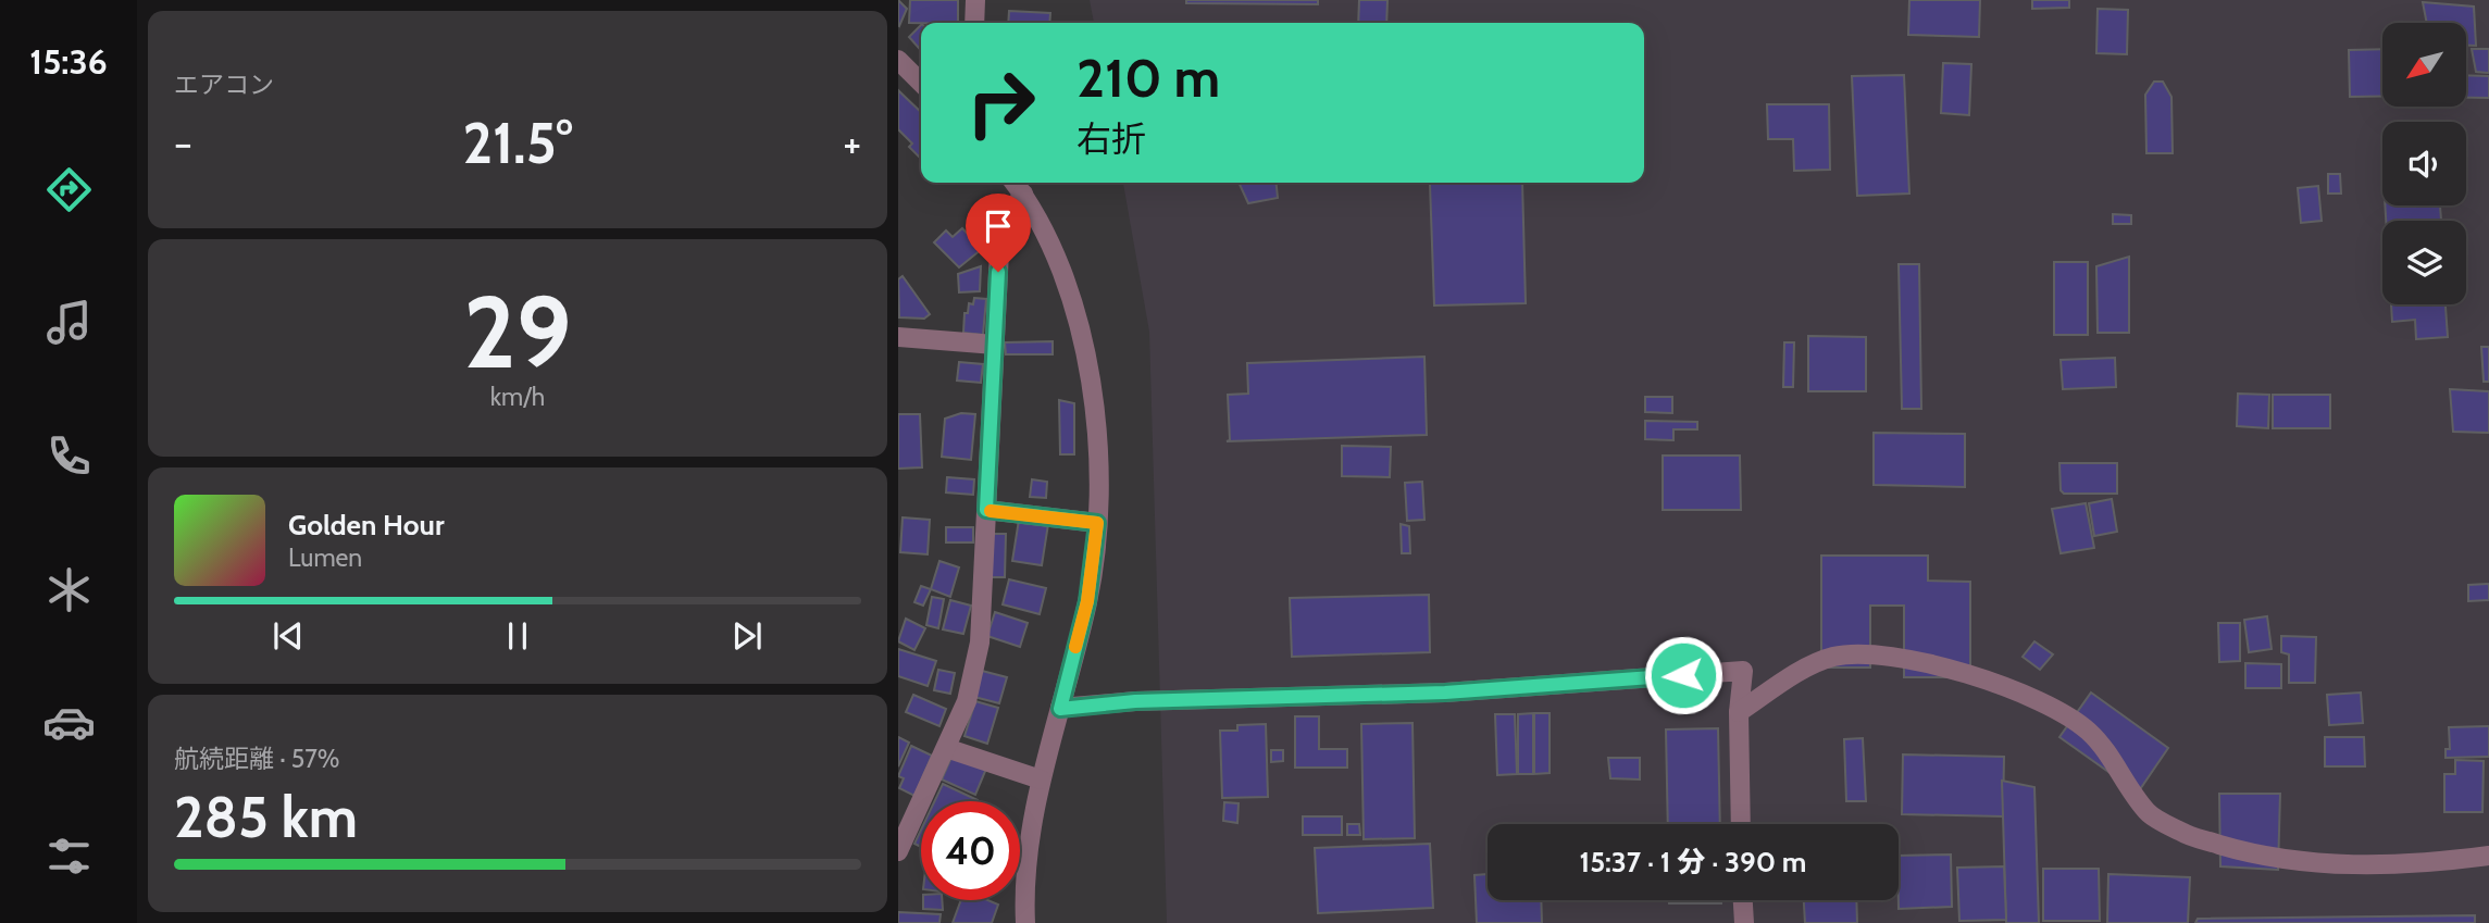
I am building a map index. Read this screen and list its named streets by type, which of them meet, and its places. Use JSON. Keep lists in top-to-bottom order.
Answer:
{
  "north": "bottom left",
  "page": {
    "tabs": "15:36",
    "tile": [
      "エアコン",
      ["29", "km/h"],
      ["航続距離 · 57%", "285 km"]
    ],
    "turn": ["210 m", "右折"],
    "heat": ["−", "21.5°", "+"],
    "song": ["Golden Hour", "Lumen"],
    "limit": "40",
    "trip": "15:37 · 1 分 · 390 m"
  }
}
